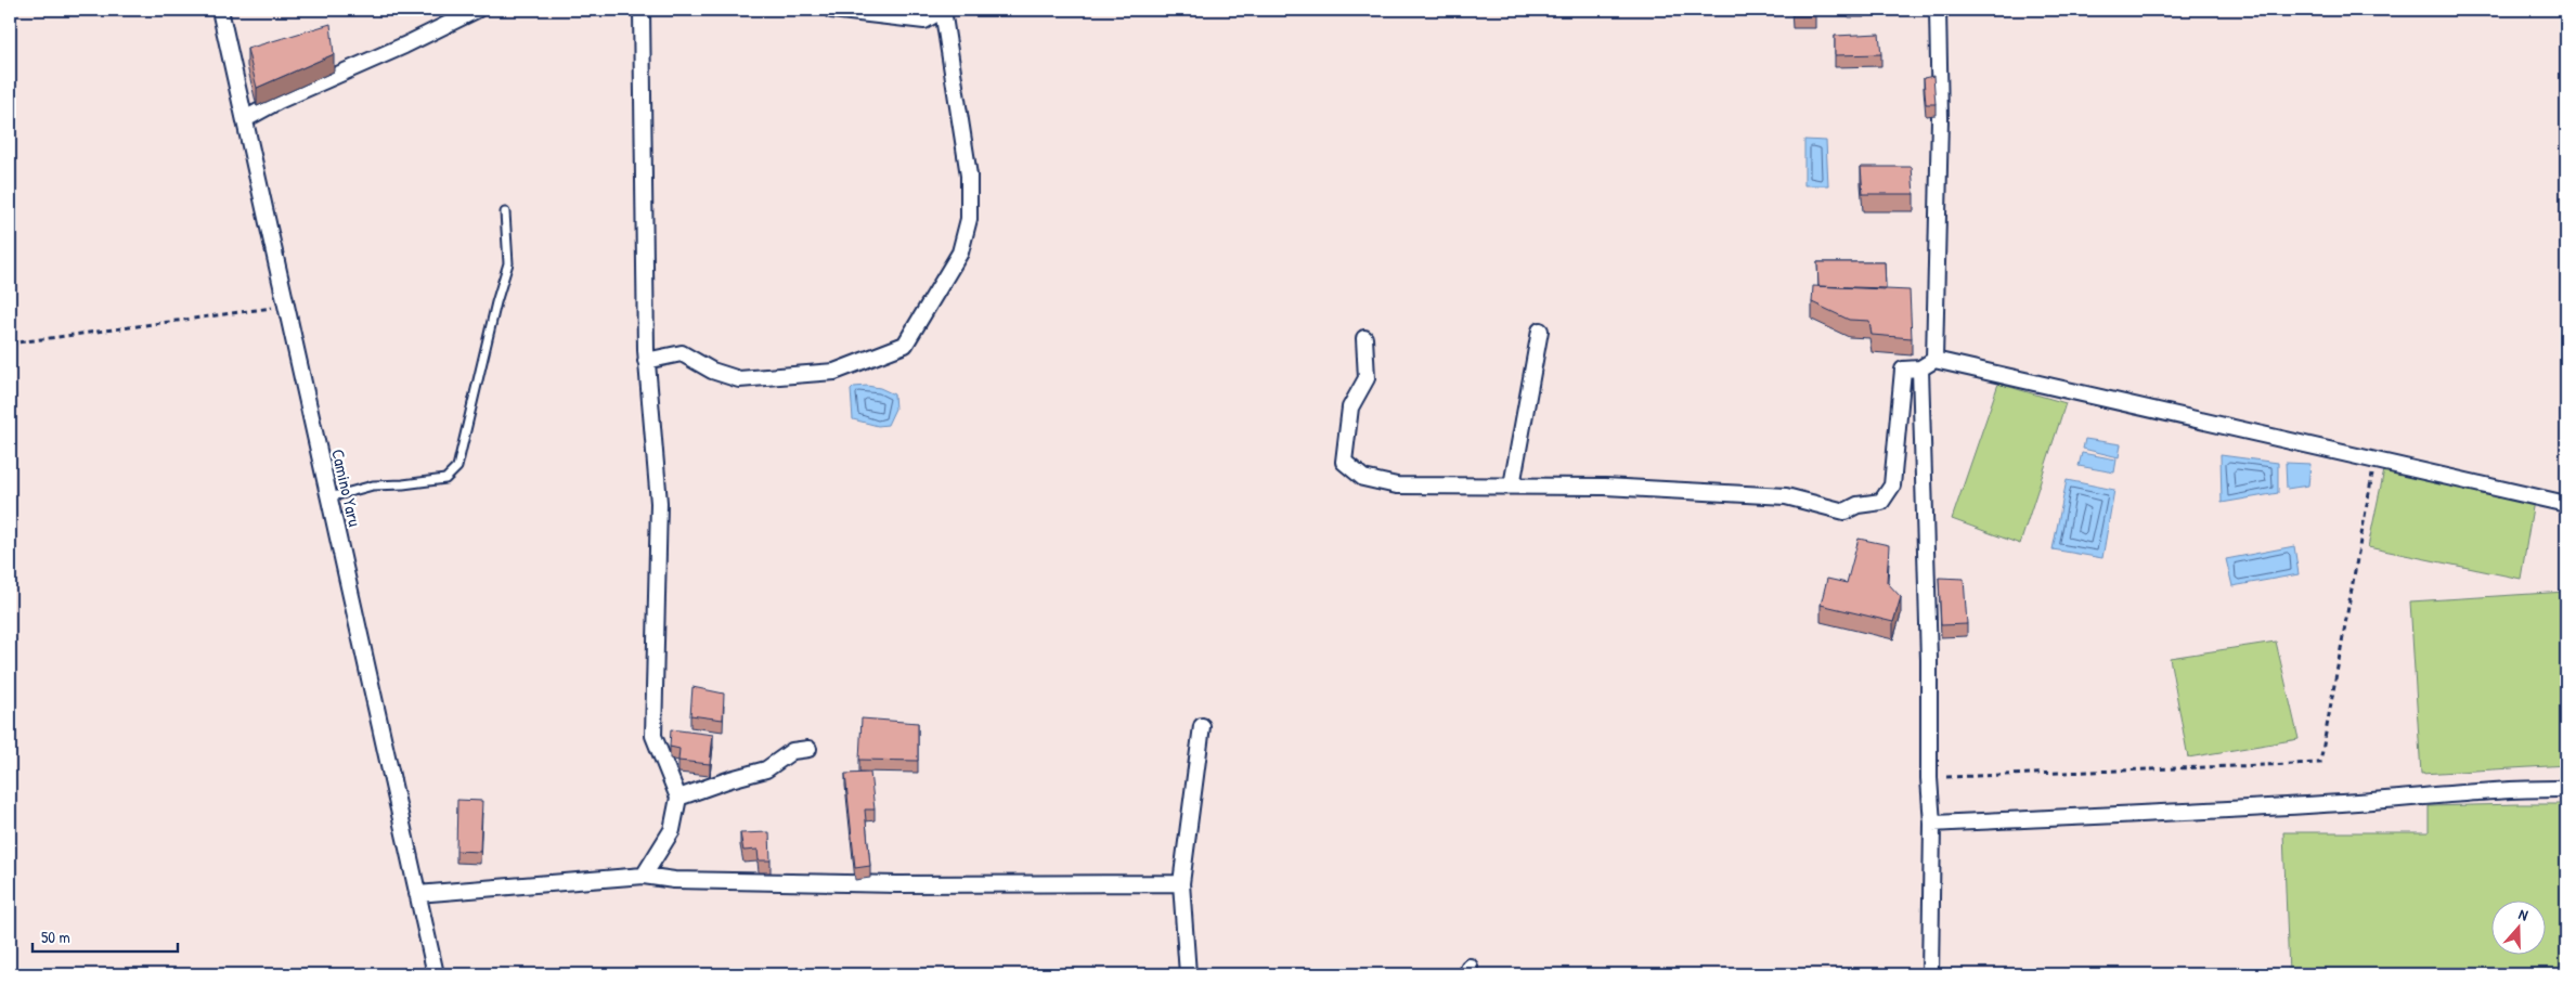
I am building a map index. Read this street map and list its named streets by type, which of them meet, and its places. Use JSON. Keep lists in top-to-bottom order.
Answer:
{
  "streets": {
    "street": ["Camino Yaru"]
  },
  "scale_bar": "50 m",
  "north": "top"
}
